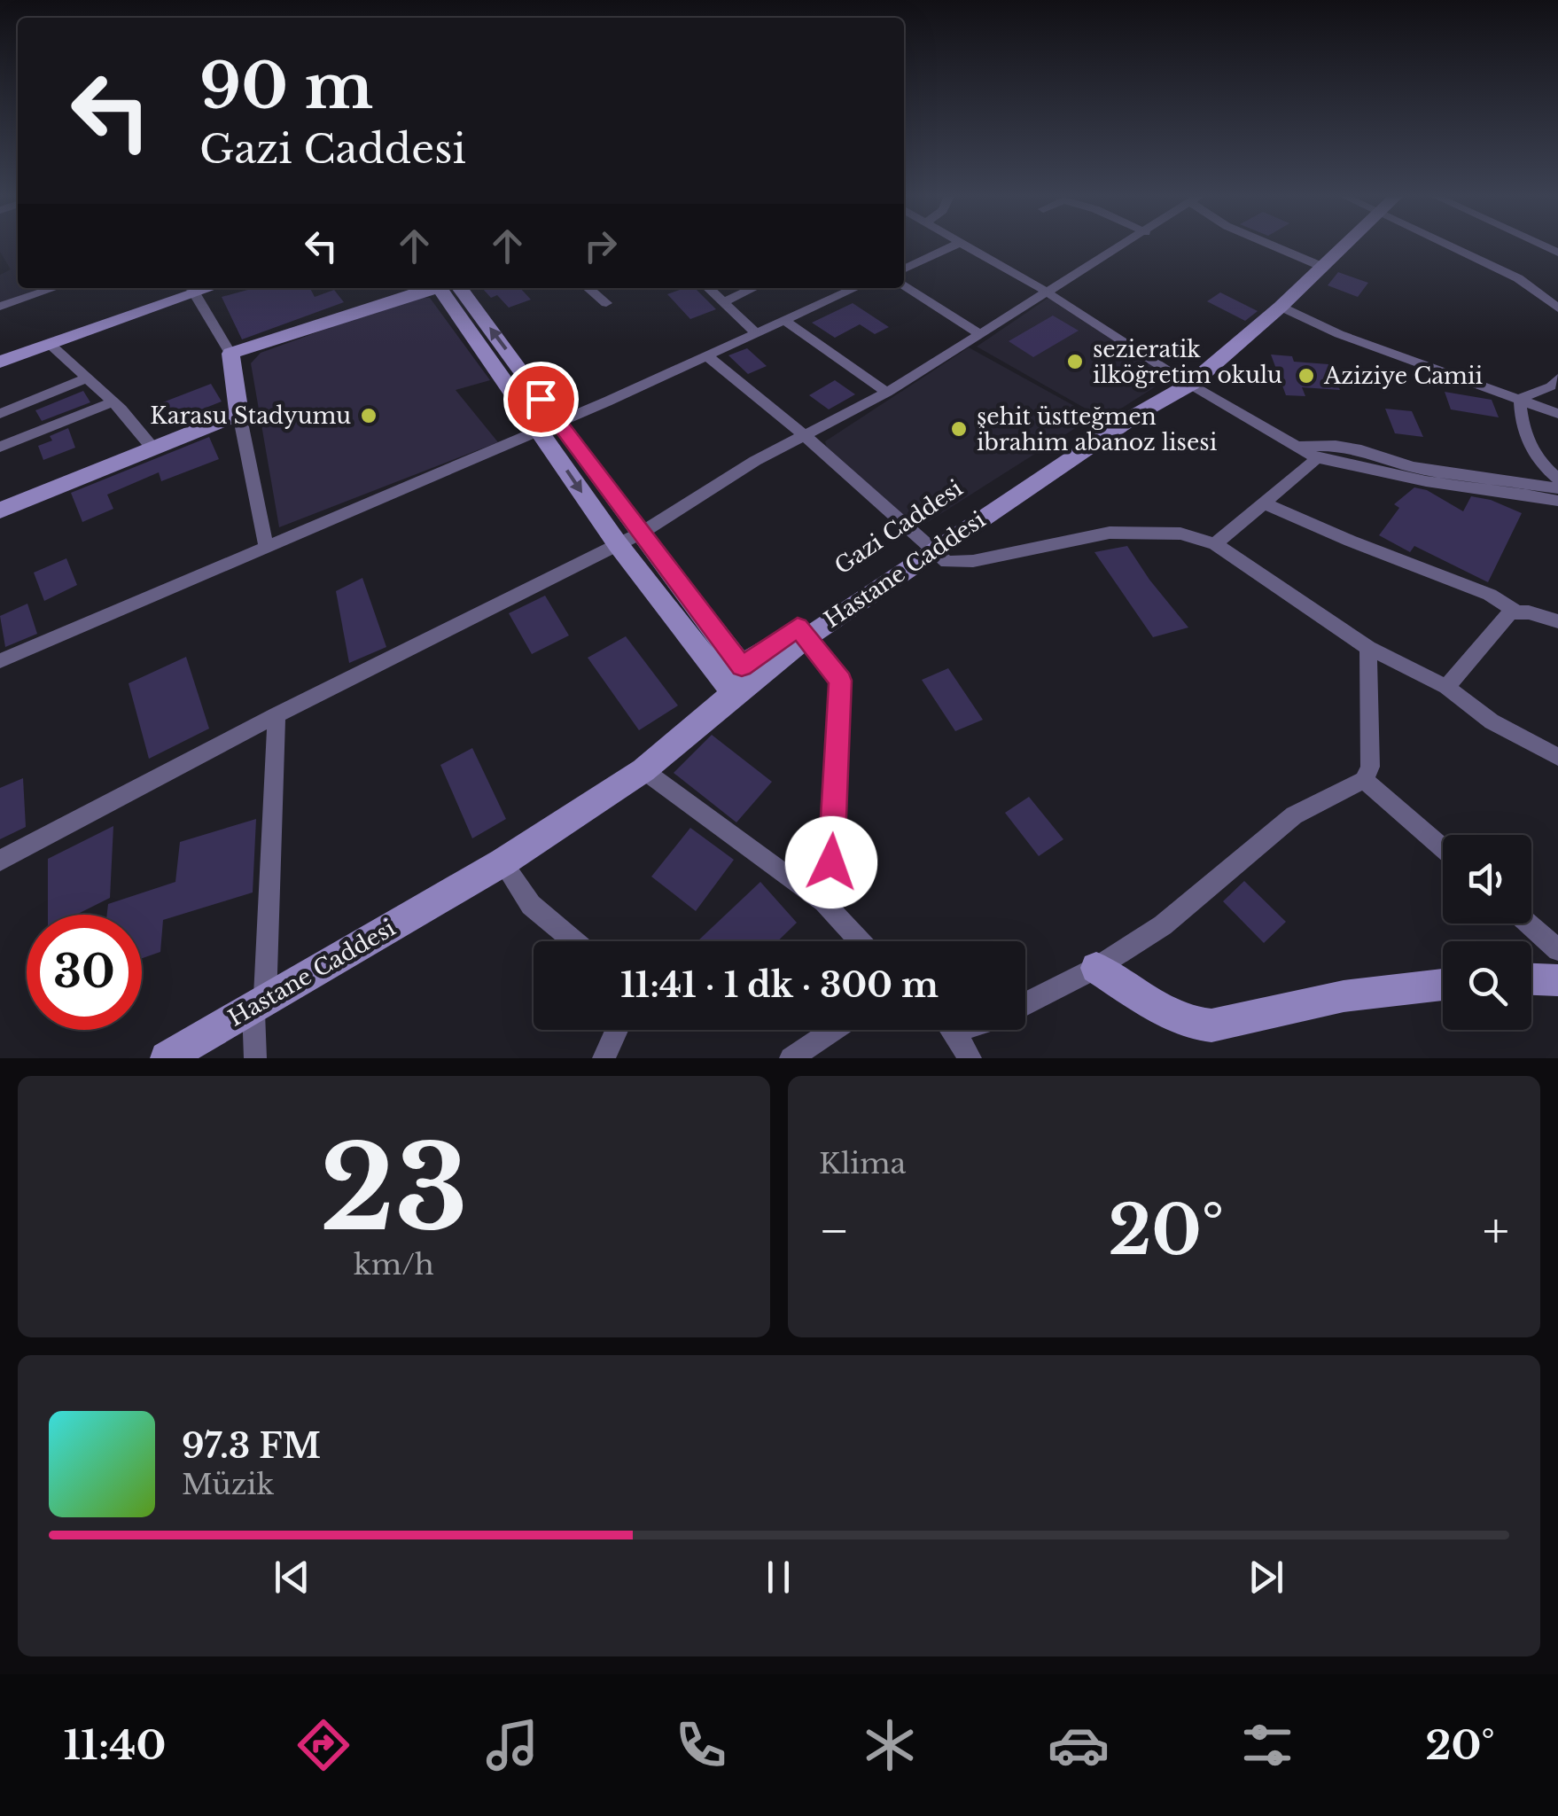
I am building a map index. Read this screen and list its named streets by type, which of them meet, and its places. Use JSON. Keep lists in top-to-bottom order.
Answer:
{
  "streets": {
    "main road": ["Gazi Caddesi", "Hastane Caddesi"]
  },
  "crossings": [
    ["Gazi Caddesi", "Hastane Caddesi"]
  ],
  "places": [
    "sezieratik ilköğretim okulu",
    "Aziziye Camii",
    "Karasu Stadyumu",
    "şehit üstteğmen ibrahim abanoz lisesi"
  ],
  "page": {
    "turn": ["90 m", "Gazi Caddesi"],
    "limit": "30",
    "trip": "11:41 · 1 dk · 300 m",
    "tile": [
      ["23", "km/h"],
      "Klima"
    ],
    "heat": ["−", "20°", "+"],
    "song": ["97.3 FM", "Müzik"],
    "tabs": ["11:40", "20°"]
  }
}
